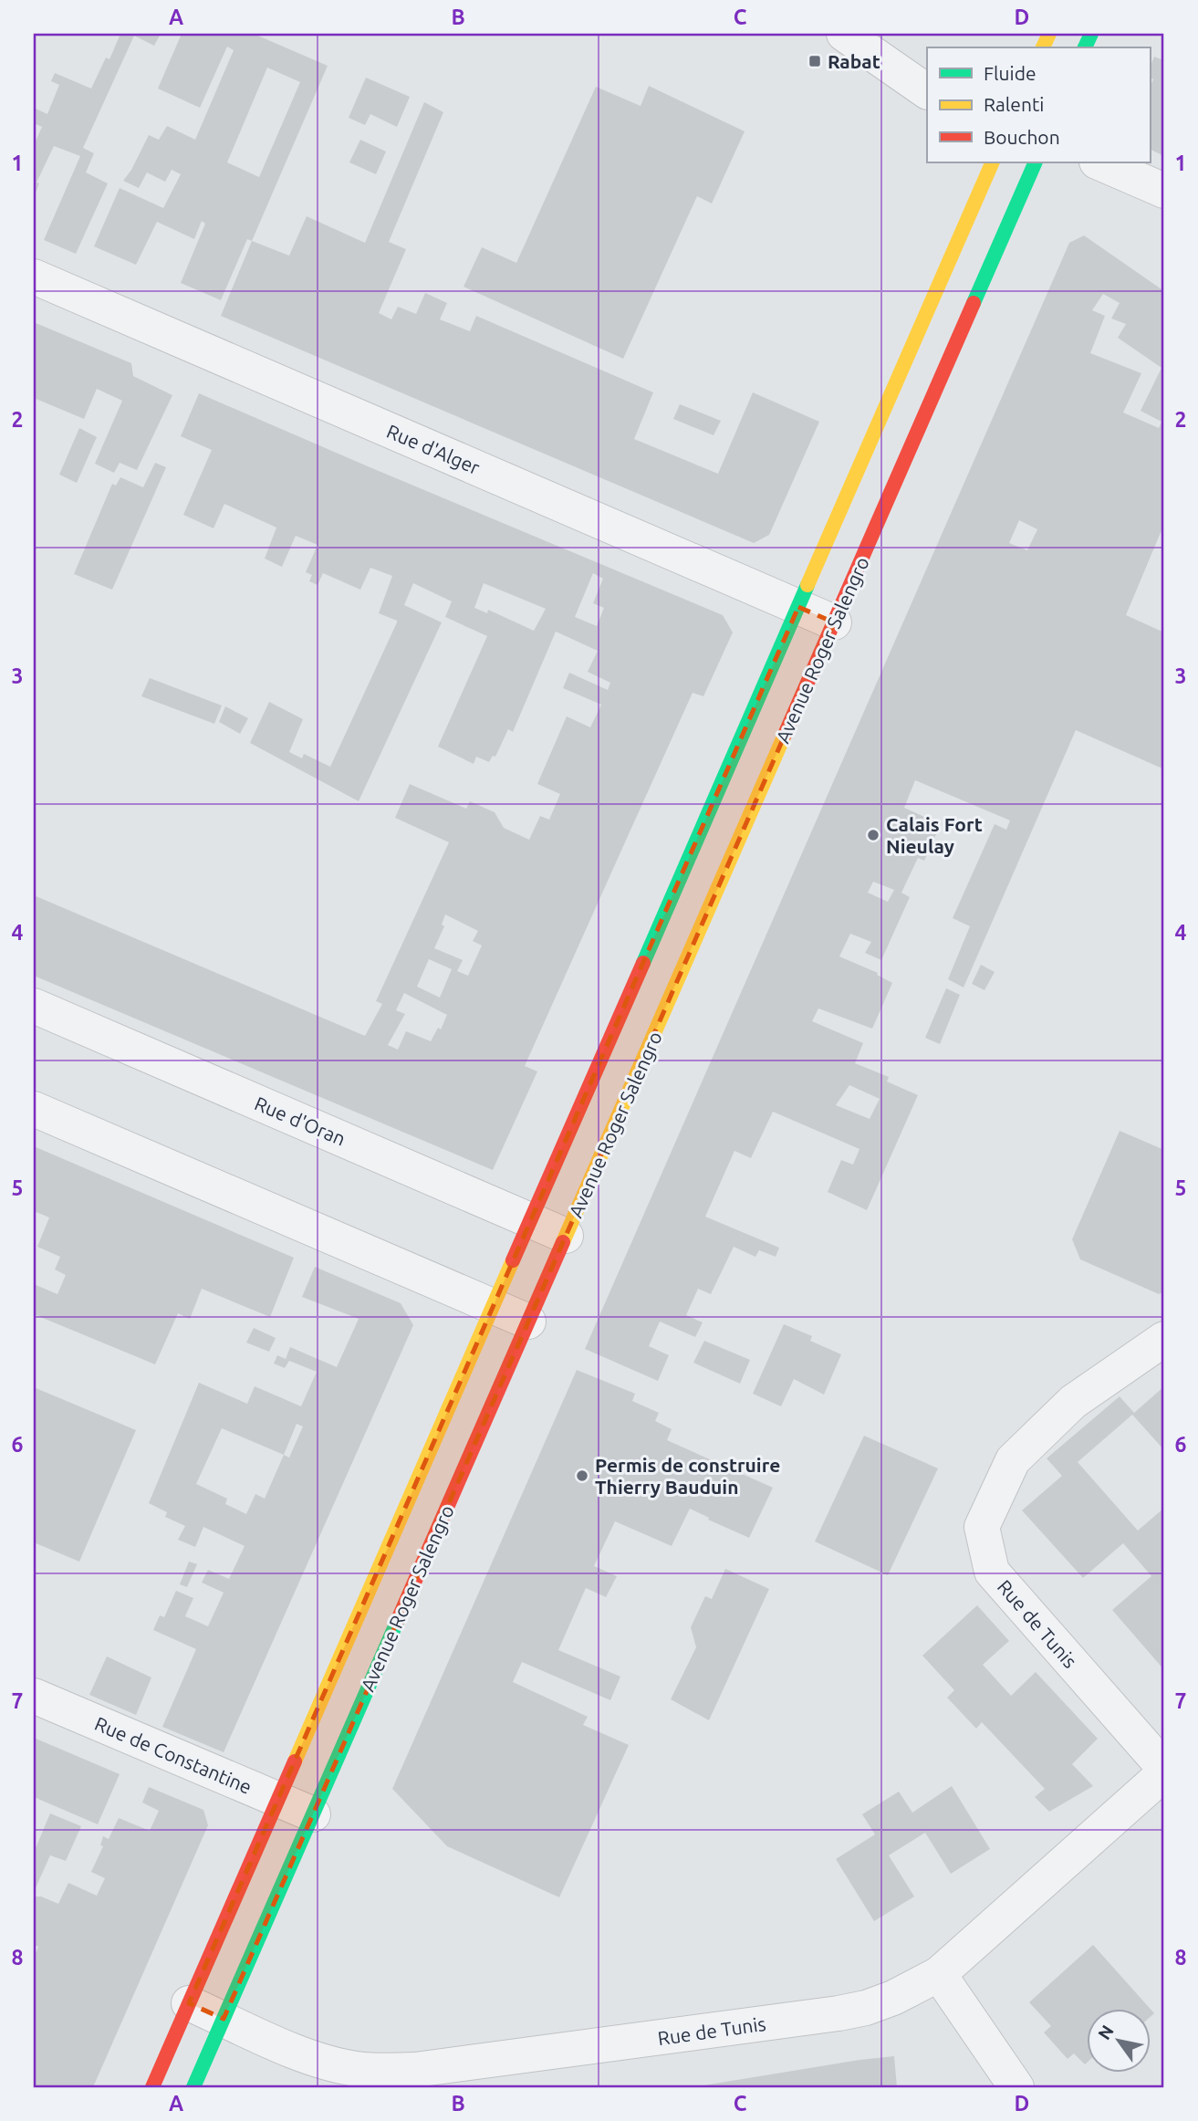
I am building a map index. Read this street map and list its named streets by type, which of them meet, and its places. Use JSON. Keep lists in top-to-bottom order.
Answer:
{
  "streets": {
    "main road": ["Avenue Roger Salengro"],
    "street": [
      "Rue d'Alger",
      "Rue d'Oran",
      "Rue de Tunis",
      "Rue de Constantine"
    ]
  },
  "crossings": [
    ["Rue d'Alger", "Avenue Roger Salengro"],
    ["Avenue Roger Salengro", "Rue d'Oran"],
    ["Avenue Roger Salengro", "Rue de Tunis"],
    ["Avenue Roger Salengro", "Rue de Constantine"]
  ],
  "places": {
    "transit": ["Rabat"],
    "other": ["Calais Fort Nieulay", "Permis de construire Thierry Bauduin"]
  },
  "legend": ["Fluide", "Ralenti", "Bouchon"],
  "north": "top left",
  "grid": {
    "columns": [
      "A",
      "B",
      "C",
      "D"
    ],
    "rows": [
      "1",
      "2",
      "3",
      "4",
      "5",
      "6",
      "7",
      "8"
    ]
  }
}
